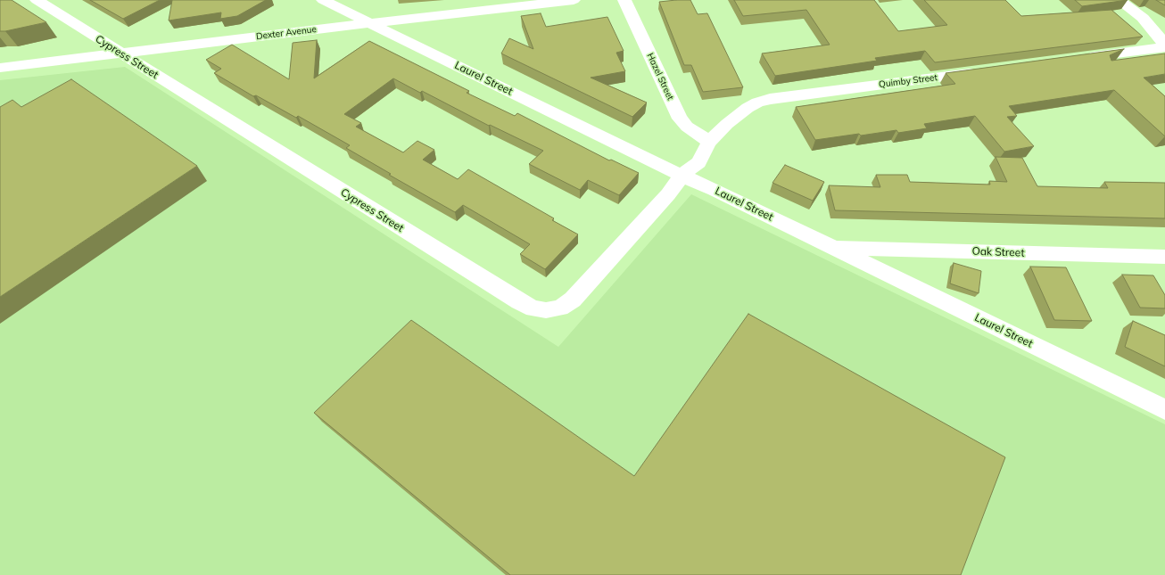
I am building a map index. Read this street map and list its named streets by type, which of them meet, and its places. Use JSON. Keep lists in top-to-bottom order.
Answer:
{
  "streets": {
    "street": [
      "Dexter Avenue",
      "Cypress Street",
      "Hazel Street",
      "Laurel Street",
      "Quimby Street",
      "Oak Street"
    ]
  },
  "crossings": [
    ["Dexter Avenue", "Cypress Street"],
    ["Dexter Avenue", "Laurel Street"],
    ["Cypress Street", "Laurel Street"],
    ["Cypress Street", "Quimby Street"],
    ["Hazel Street", "Quimby Street"],
    ["Laurel Street", "Quimby Street"],
    ["Laurel Street", "Oak Street"]
  ]
}
